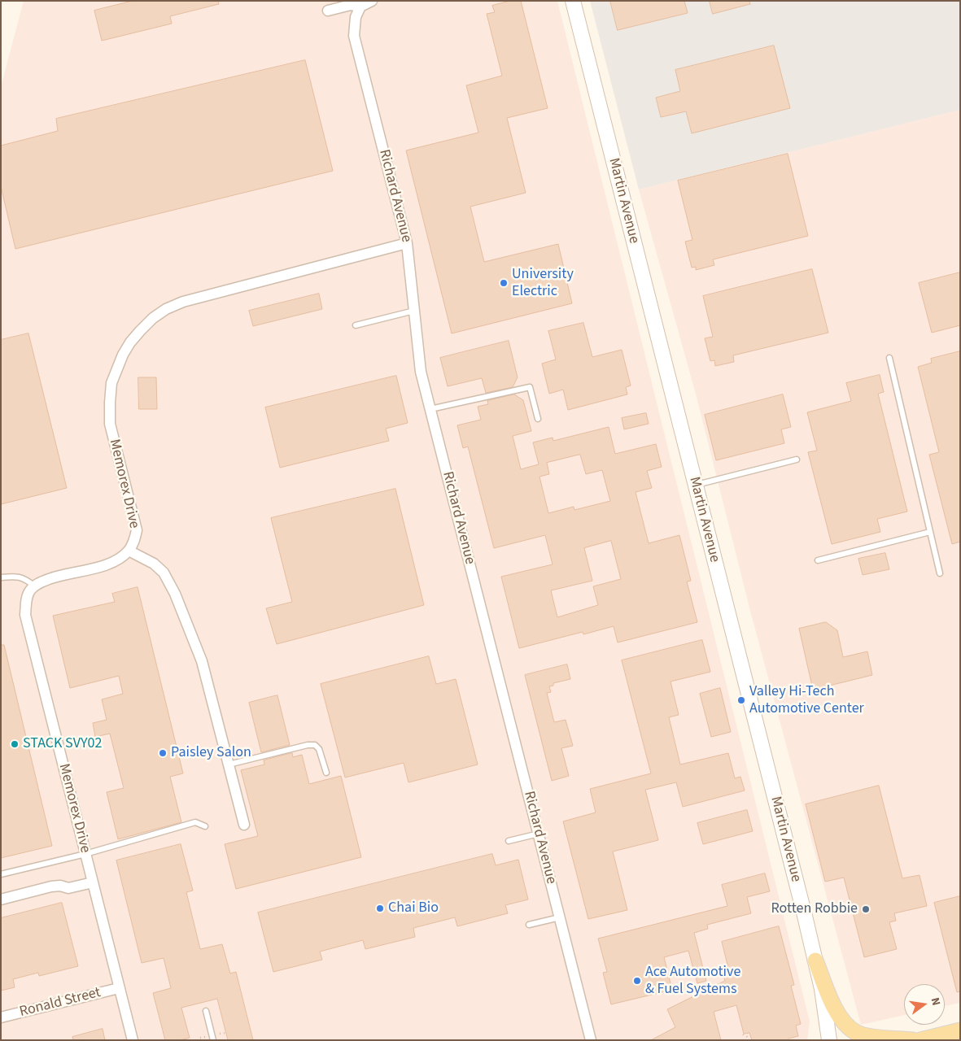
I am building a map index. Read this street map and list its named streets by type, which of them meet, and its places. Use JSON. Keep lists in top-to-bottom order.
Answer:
{
  "streets": {
    "street": [
      "Richard Avenue",
      "Martin Avenue",
      "Memorex Drive",
      "Ronald Street"
    ]
  },
  "crossings": [
    ["Richard Avenue", "Memorex Drive"],
    ["Memorex Drive", "Ronald Street"]
  ],
  "places": [
    "University Electric",
    "Valley Hi-Tech Automotive Center",
    "STACK SVY02",
    "Paisley Salon",
    "Chai Bio",
    "Rotten Robbie",
    "Ace Automotive & Fuel Systems"
  ],
  "north": "right"
}
